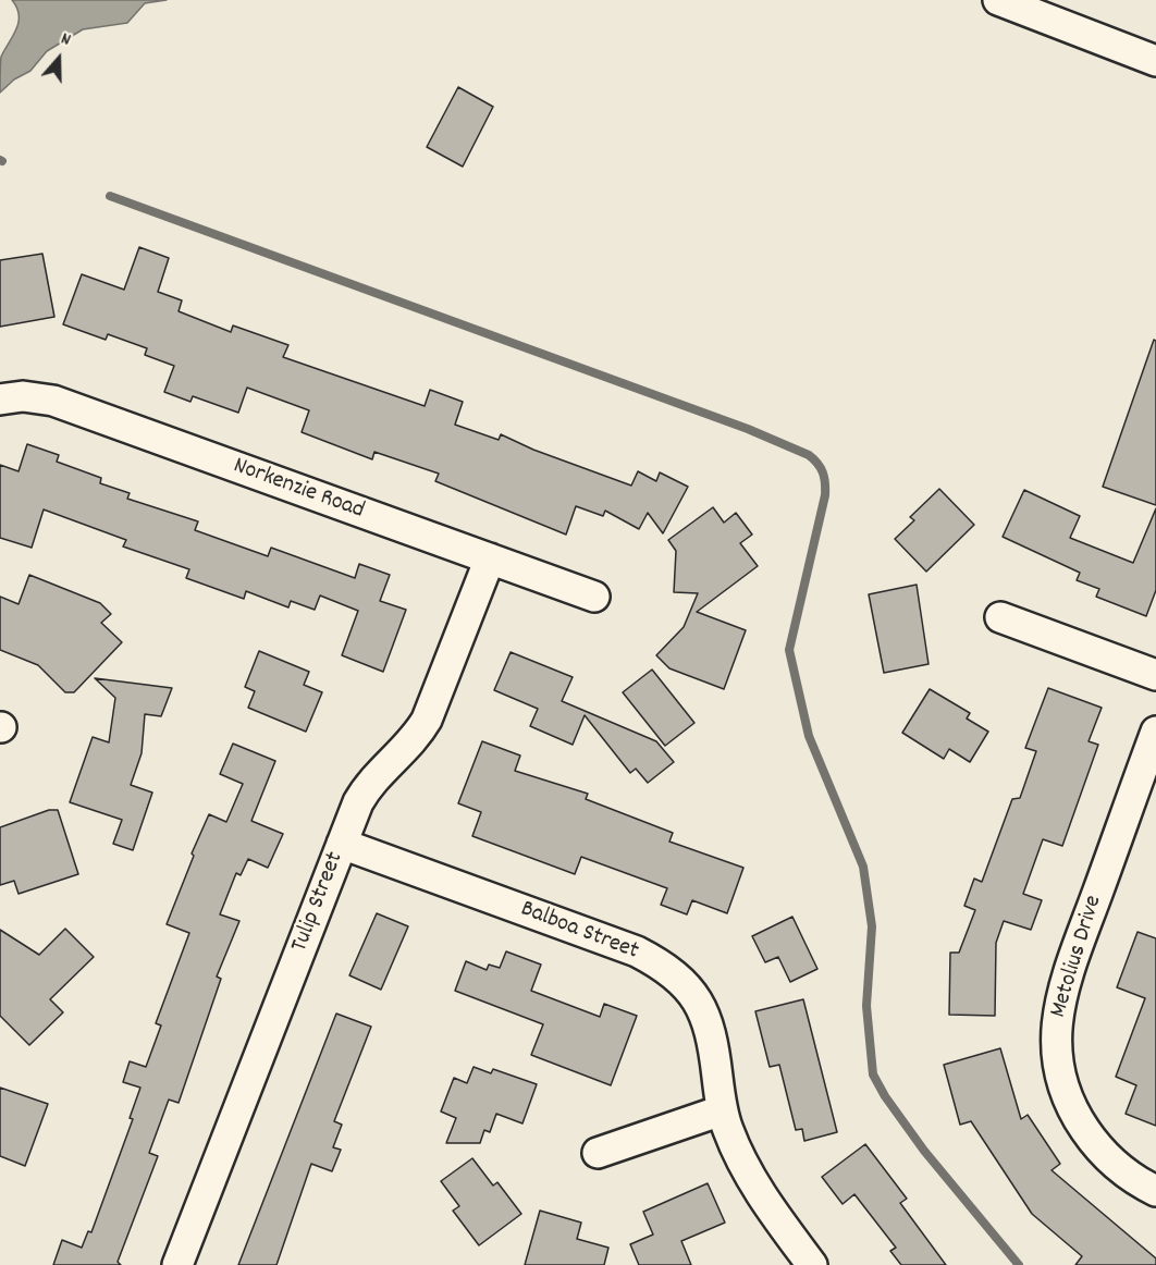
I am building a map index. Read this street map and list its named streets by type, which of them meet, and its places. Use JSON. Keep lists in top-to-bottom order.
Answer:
{
  "streets": {
    "street": [
      "Norkenzie Road",
      "Tulip Street",
      "Balboa Street",
      "Metolius Drive"
    ]
  },
  "crossings": [
    ["Norkenzie Road", "Tulip Street"],
    ["Tulip Street", "Balboa Street"]
  ],
  "north": "top"
}
